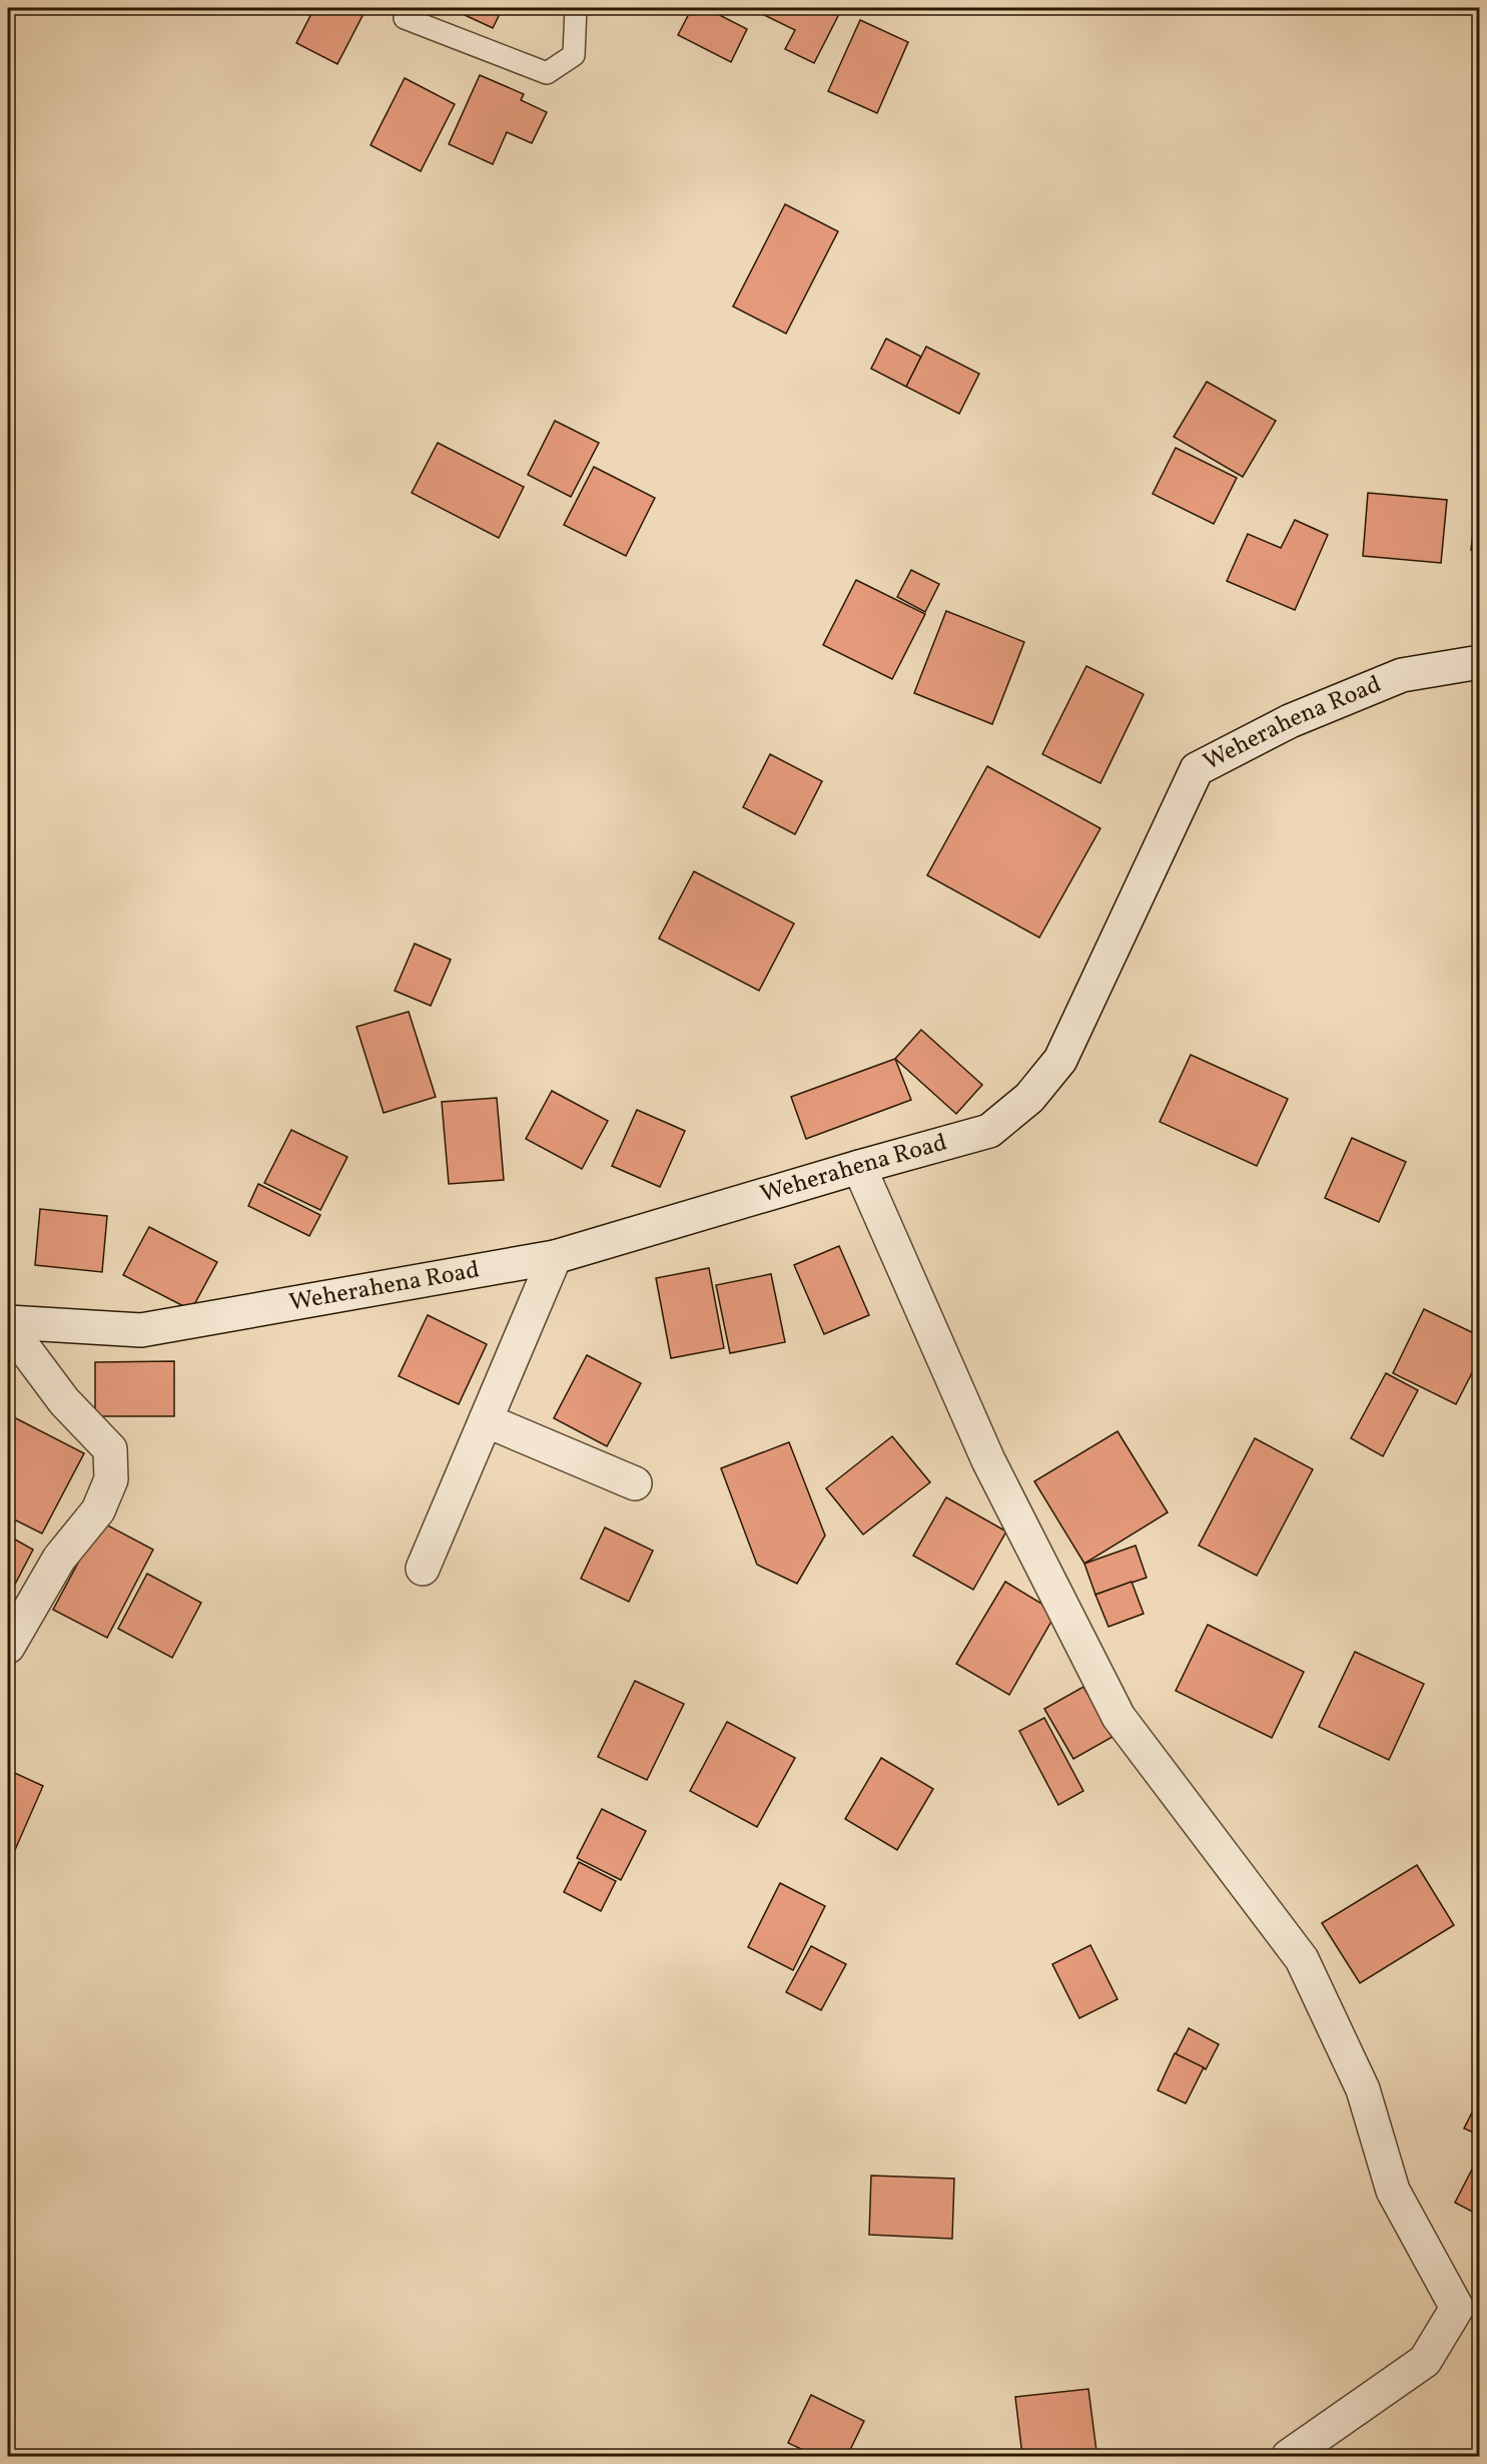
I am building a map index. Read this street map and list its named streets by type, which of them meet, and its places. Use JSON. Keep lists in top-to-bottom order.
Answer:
{
  "streets": {
    "street": ["Weherahena Road"]
  }
}
